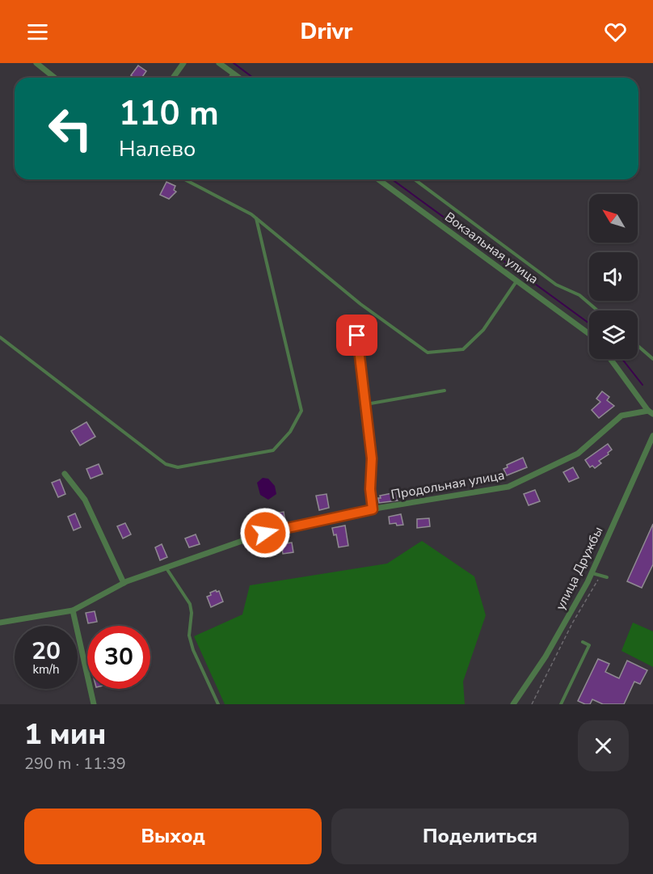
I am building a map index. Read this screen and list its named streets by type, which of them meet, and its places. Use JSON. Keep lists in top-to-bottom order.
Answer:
{
  "streets": {
    "street": ["Вокзальная улица", "Продольная улица", "улица Дружбы"]
  },
  "north": "top left",
  "page": {
    "header": "Drivr",
    "turn": ["110 m", "Налево"],
    "speed": "20 km/h",
    "limit": "30",
    "heading": ["1 мин", "290 m · 11:39"],
    "buttons": ["Выход", "Поделиться"]
  }
}
